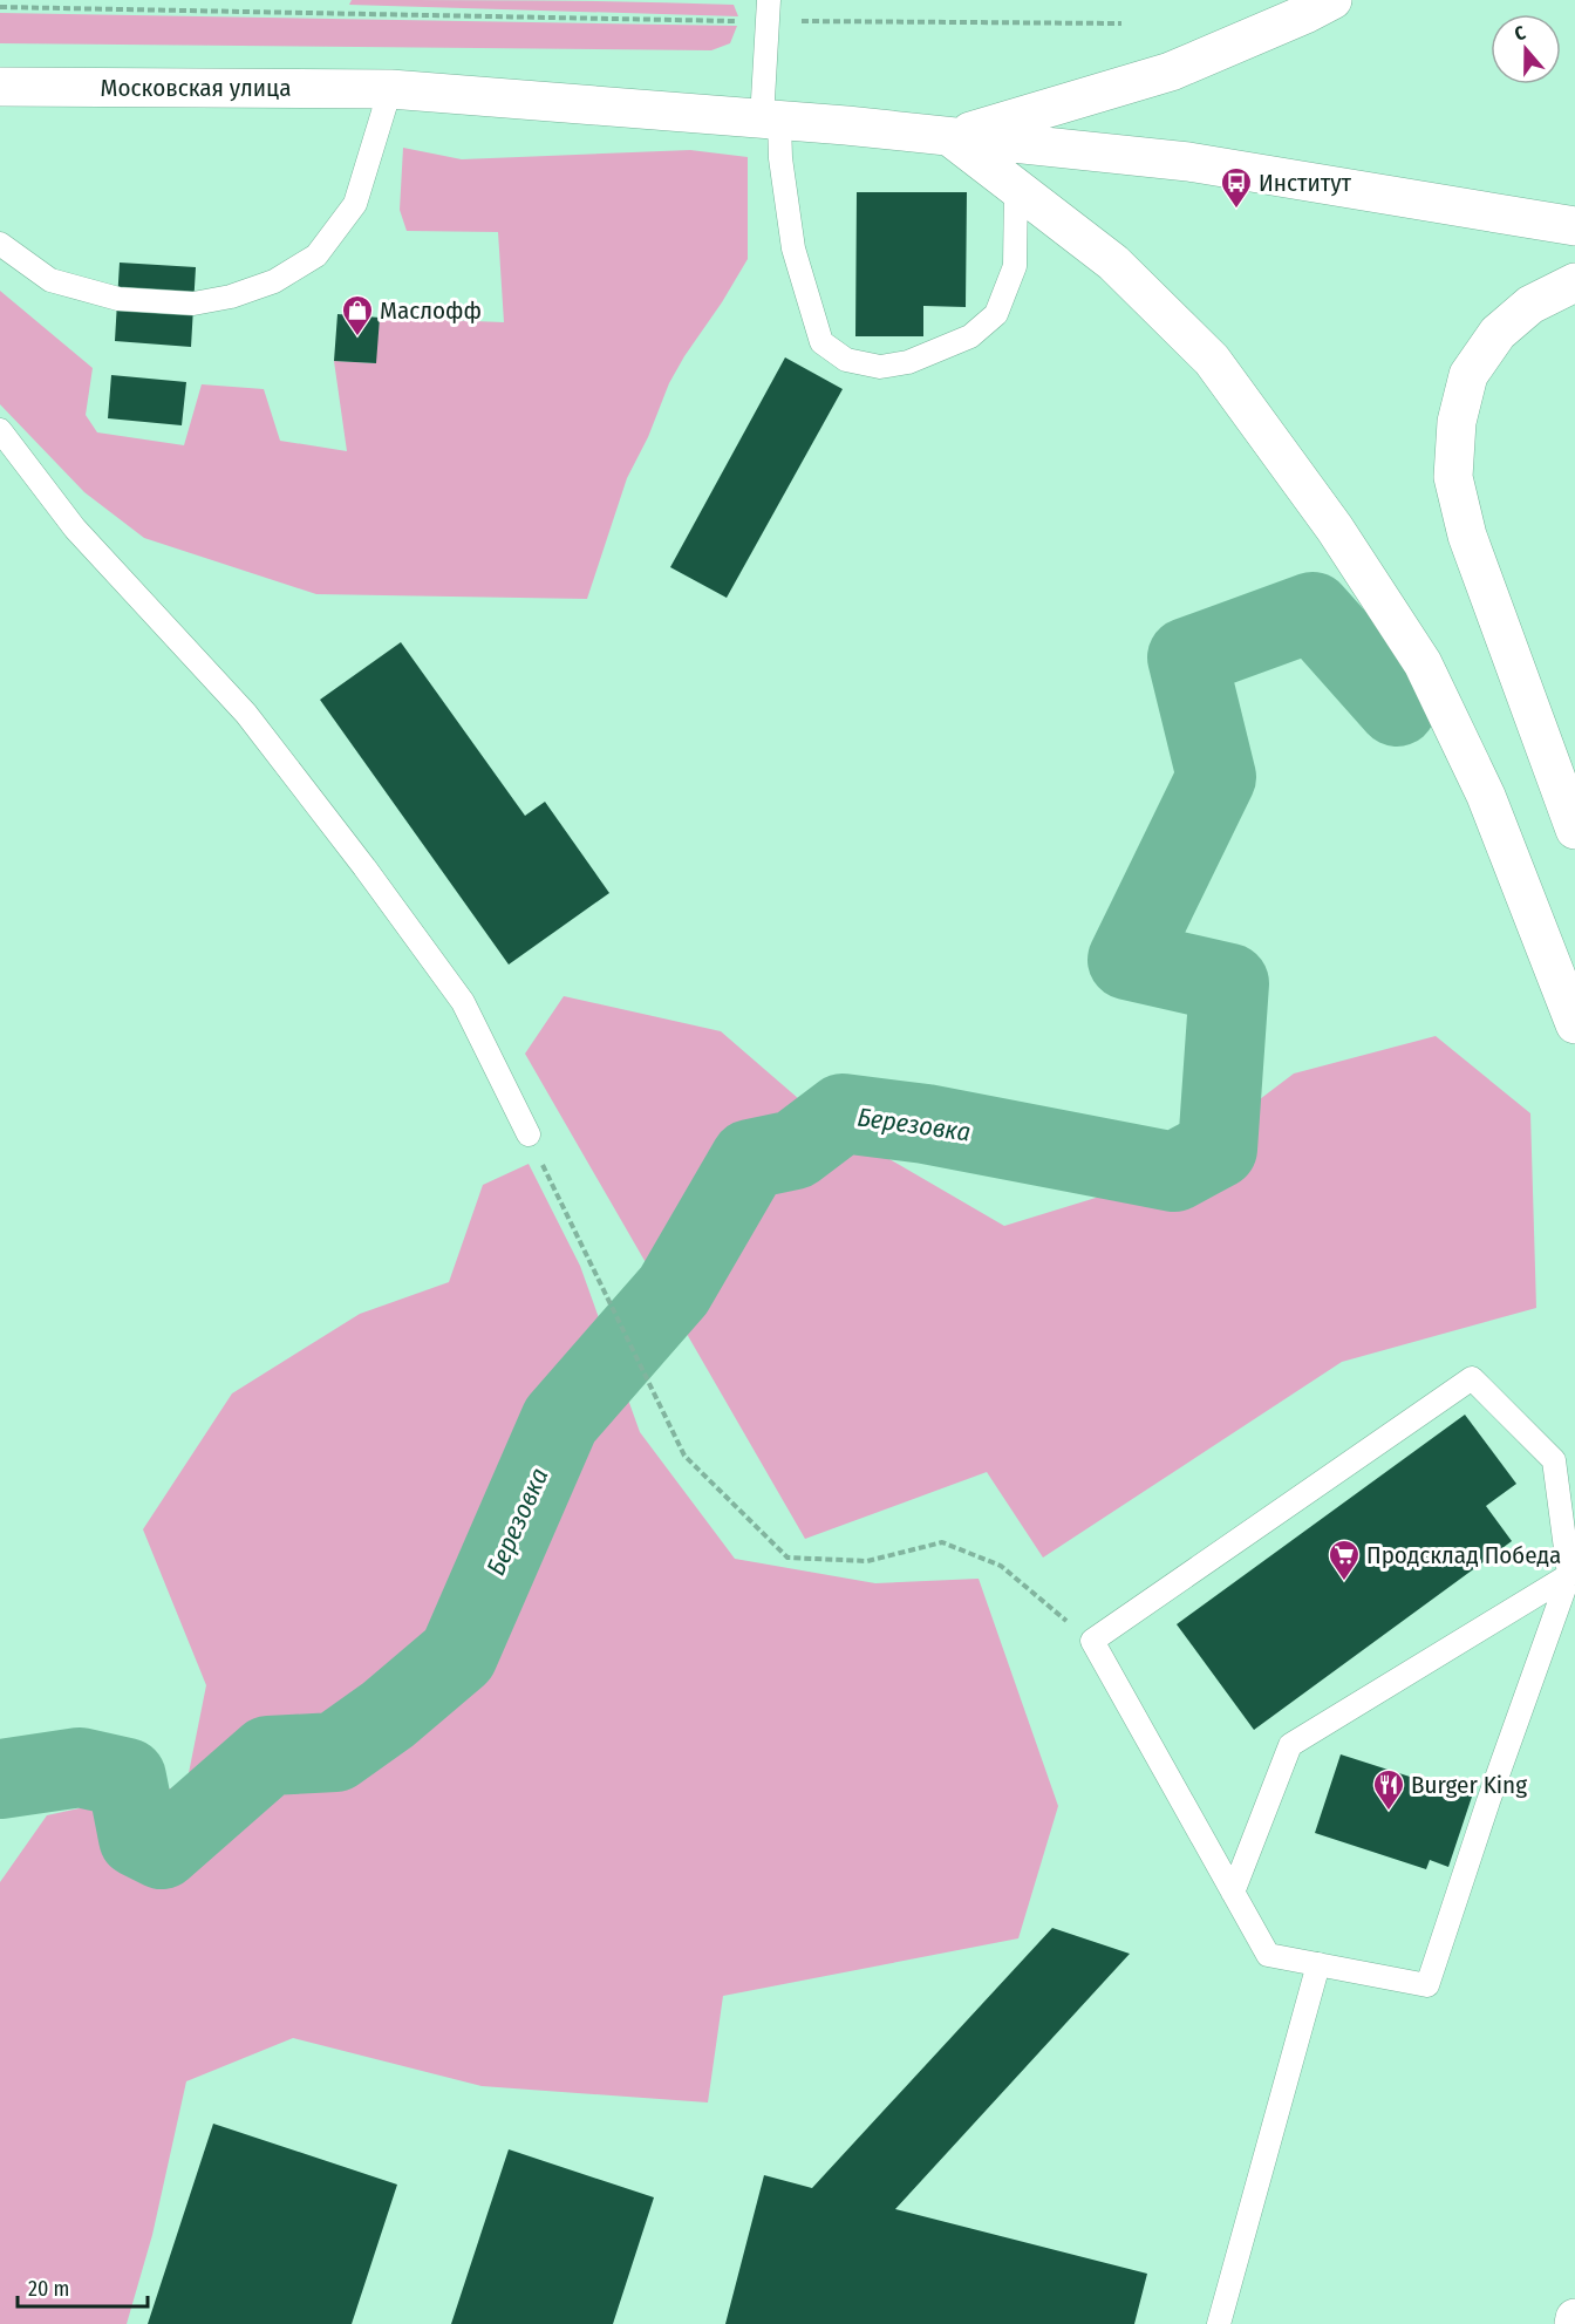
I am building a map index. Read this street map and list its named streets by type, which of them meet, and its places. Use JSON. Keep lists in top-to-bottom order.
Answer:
{
  "streets": {
    "main road": ["Московская улица"]
  },
  "water": ["Березовка"],
  "places": {
    "bus stop": ["Институт"],
    "shop": ["Маслофф"],
    "supermarket": ["Продсклад Победа"],
    "restaurant": ["Burger King"]
  },
  "scale_bar": "20 m",
  "north": "top"
}
